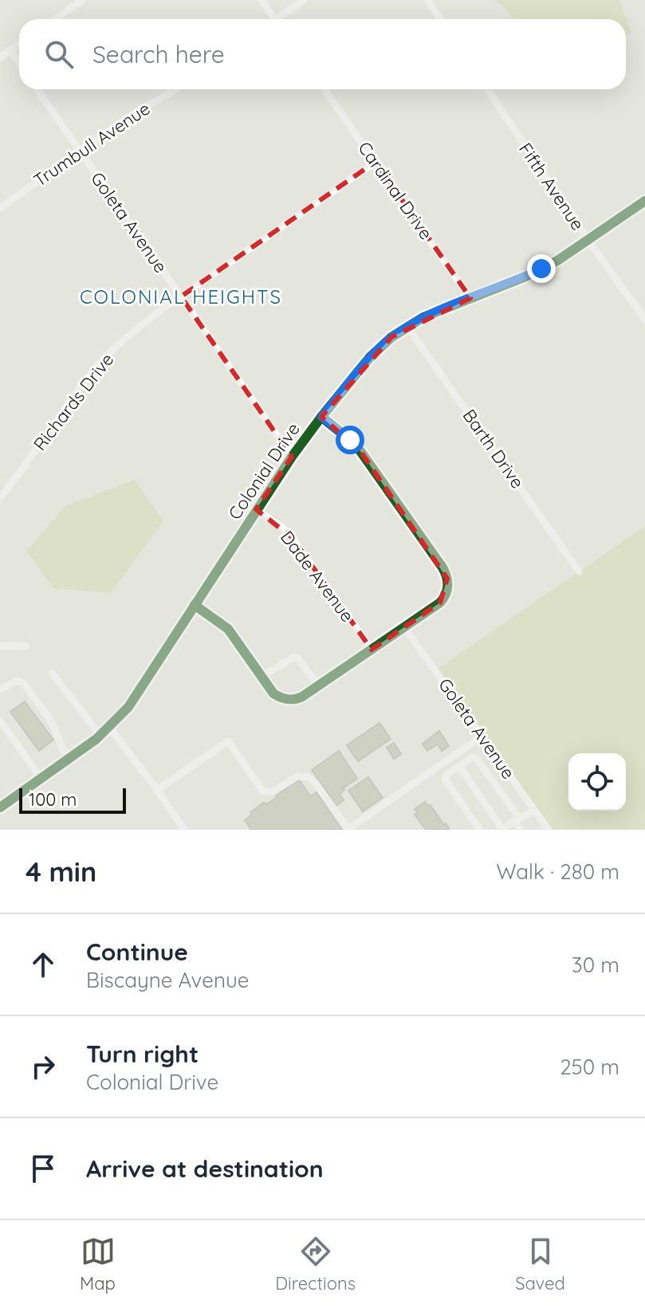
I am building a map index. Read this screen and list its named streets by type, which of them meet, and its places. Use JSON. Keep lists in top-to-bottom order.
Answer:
{
  "streets": {
    "street": [
      "Trumbull Avenue",
      "Fifth Avenue",
      "Cardinal Drive",
      "Goleta Avenue",
      "Richards Drive",
      "Barth Drive",
      "Colonial Drive",
      "Dade Avenue"
    ]
  },
  "crossings": [
    ["Trumbull Avenue", "Goleta Avenue"],
    ["Fifth Avenue", "Colonial Drive"],
    ["Cardinal Drive", "Richards Drive"],
    ["Cardinal Drive", "Colonial Drive"],
    ["Goleta Avenue", "Richards Drive"],
    ["Goleta Avenue", "Colonial Drive"],
    ["Barth Drive", "Colonial Drive"],
    ["Colonial Drive", "Dade Avenue"]
  ],
  "districts": ["COLONIAL HEIGHTS"],
  "scale_bar": "100 m",
  "page": {
    "search": "Search here",
    "scale": "100 m",
    "heading": ["4 min", "Walk · 280 m"],
    "list": [
      ["Continue", "Biscayne Avenue", "30 m"],
      ["Turn right", "Colonial Drive", "250 m"],
      "Arrive at destination"
    ],
    "nav": ["Map", "Directions", "Saved"]
  }
}
